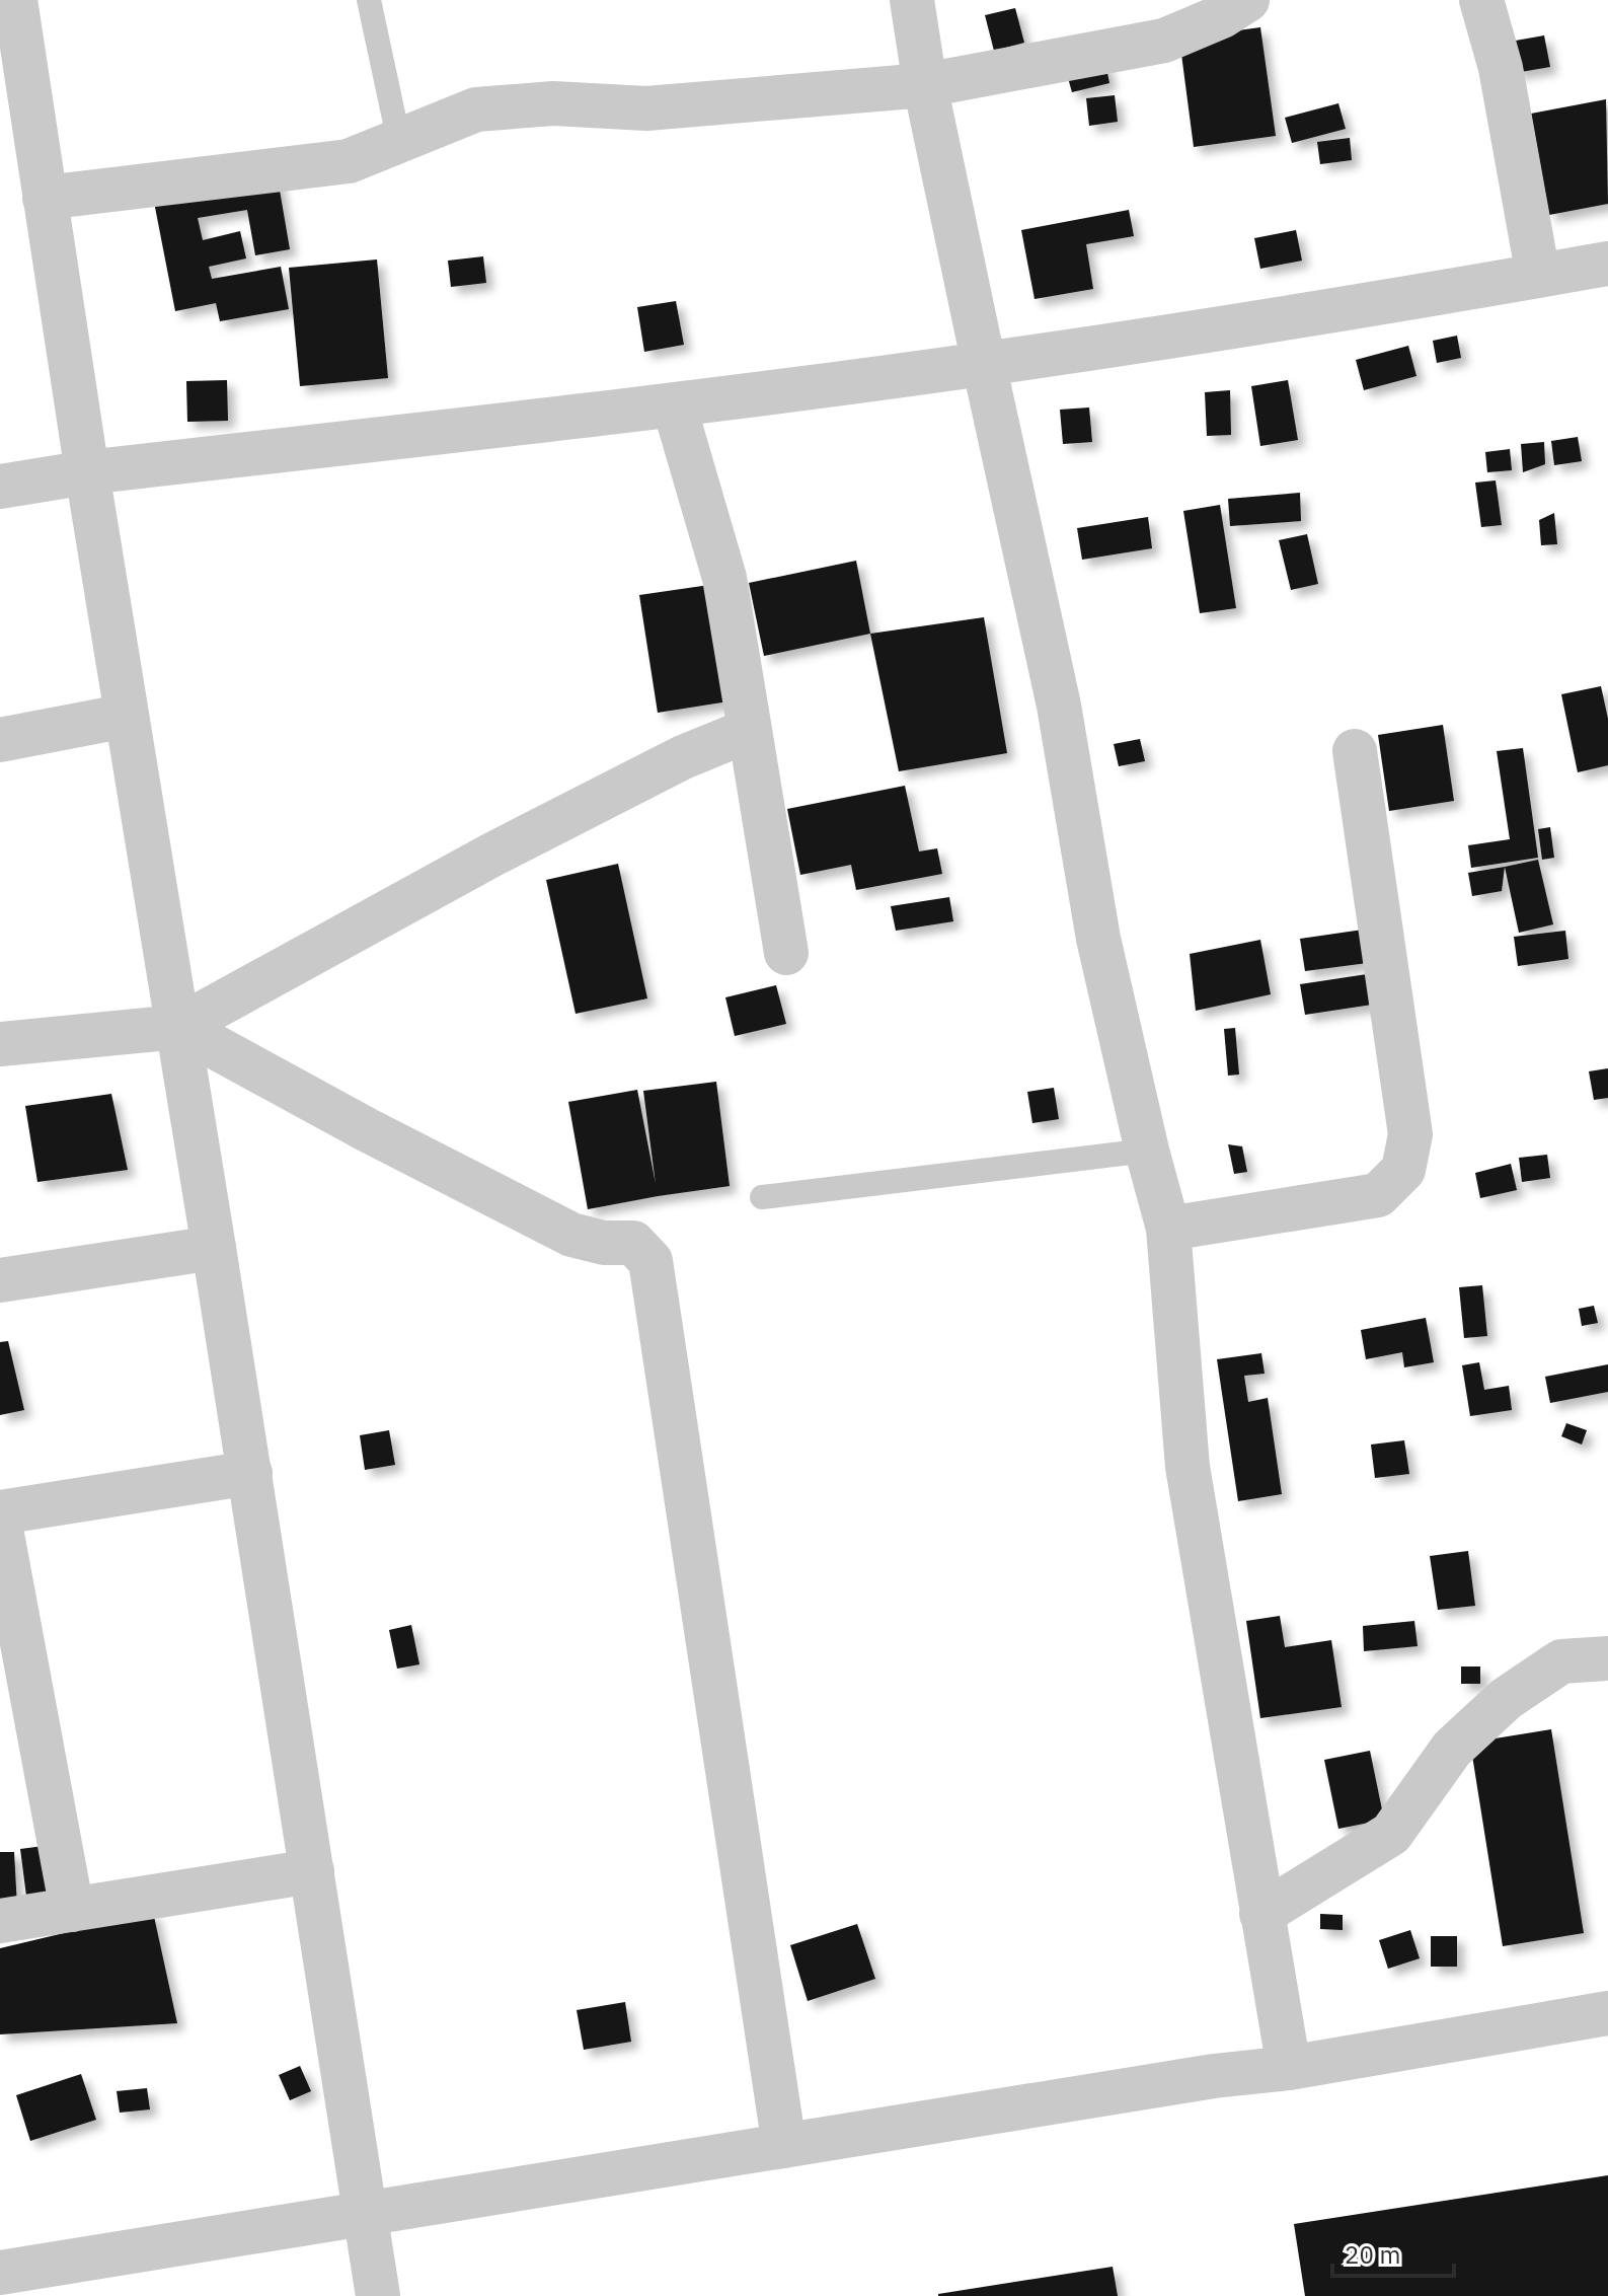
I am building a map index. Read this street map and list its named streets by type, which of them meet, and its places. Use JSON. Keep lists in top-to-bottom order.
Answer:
{
  "scale_bar": "20 m"
}
